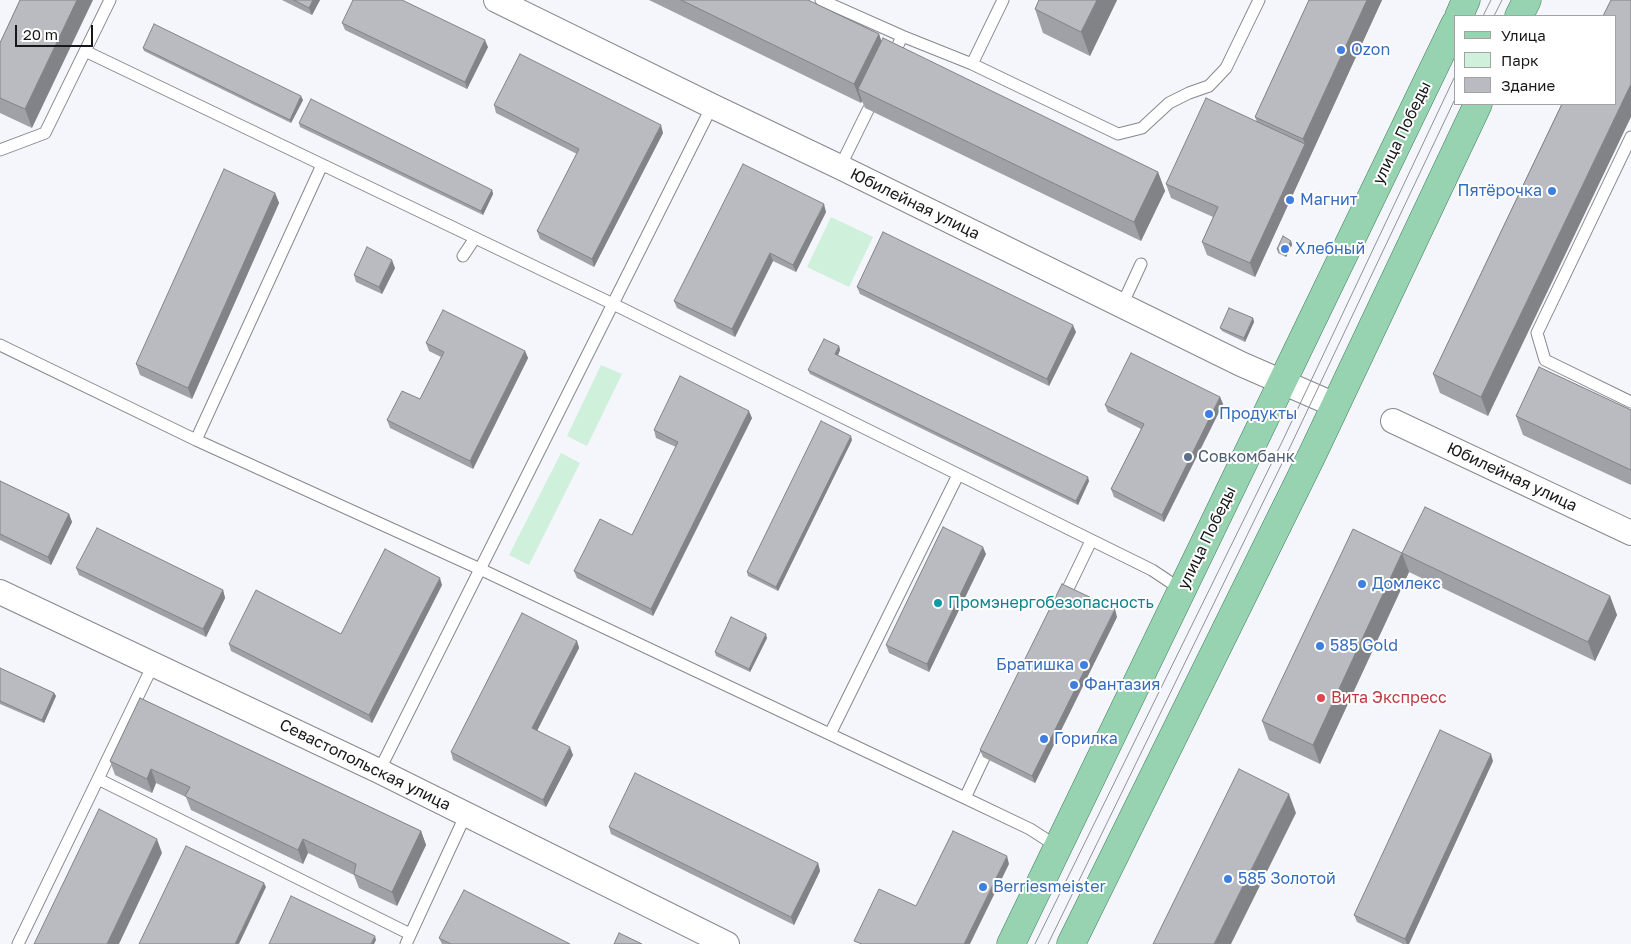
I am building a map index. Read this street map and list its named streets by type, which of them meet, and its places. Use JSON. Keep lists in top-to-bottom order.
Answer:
{
  "streets": {
    "main road": ["улица Победы"],
    "street": ["Юбилейная улица", "Севастопольская улица"]
  },
  "crossings": [
    ["улица Победы", "Юбилейная улица"]
  ],
  "places": [
    "Ozon",
    "Пятёрочка",
    "Магнит",
    "Хлебный",
    "Продукты",
    "Совкомбанк",
    "Домлекс",
    "Промэнергобезопасность",
    "585 Gold",
    "Братишка",
    "Фантазия",
    "Вита Экспресс",
    "Горилка",
    "585 Золотой",
    "Berriesmeister"
  ],
  "legend": ["Улица", "Парк", "Здание"],
  "scale_bar": "20 m"
}
